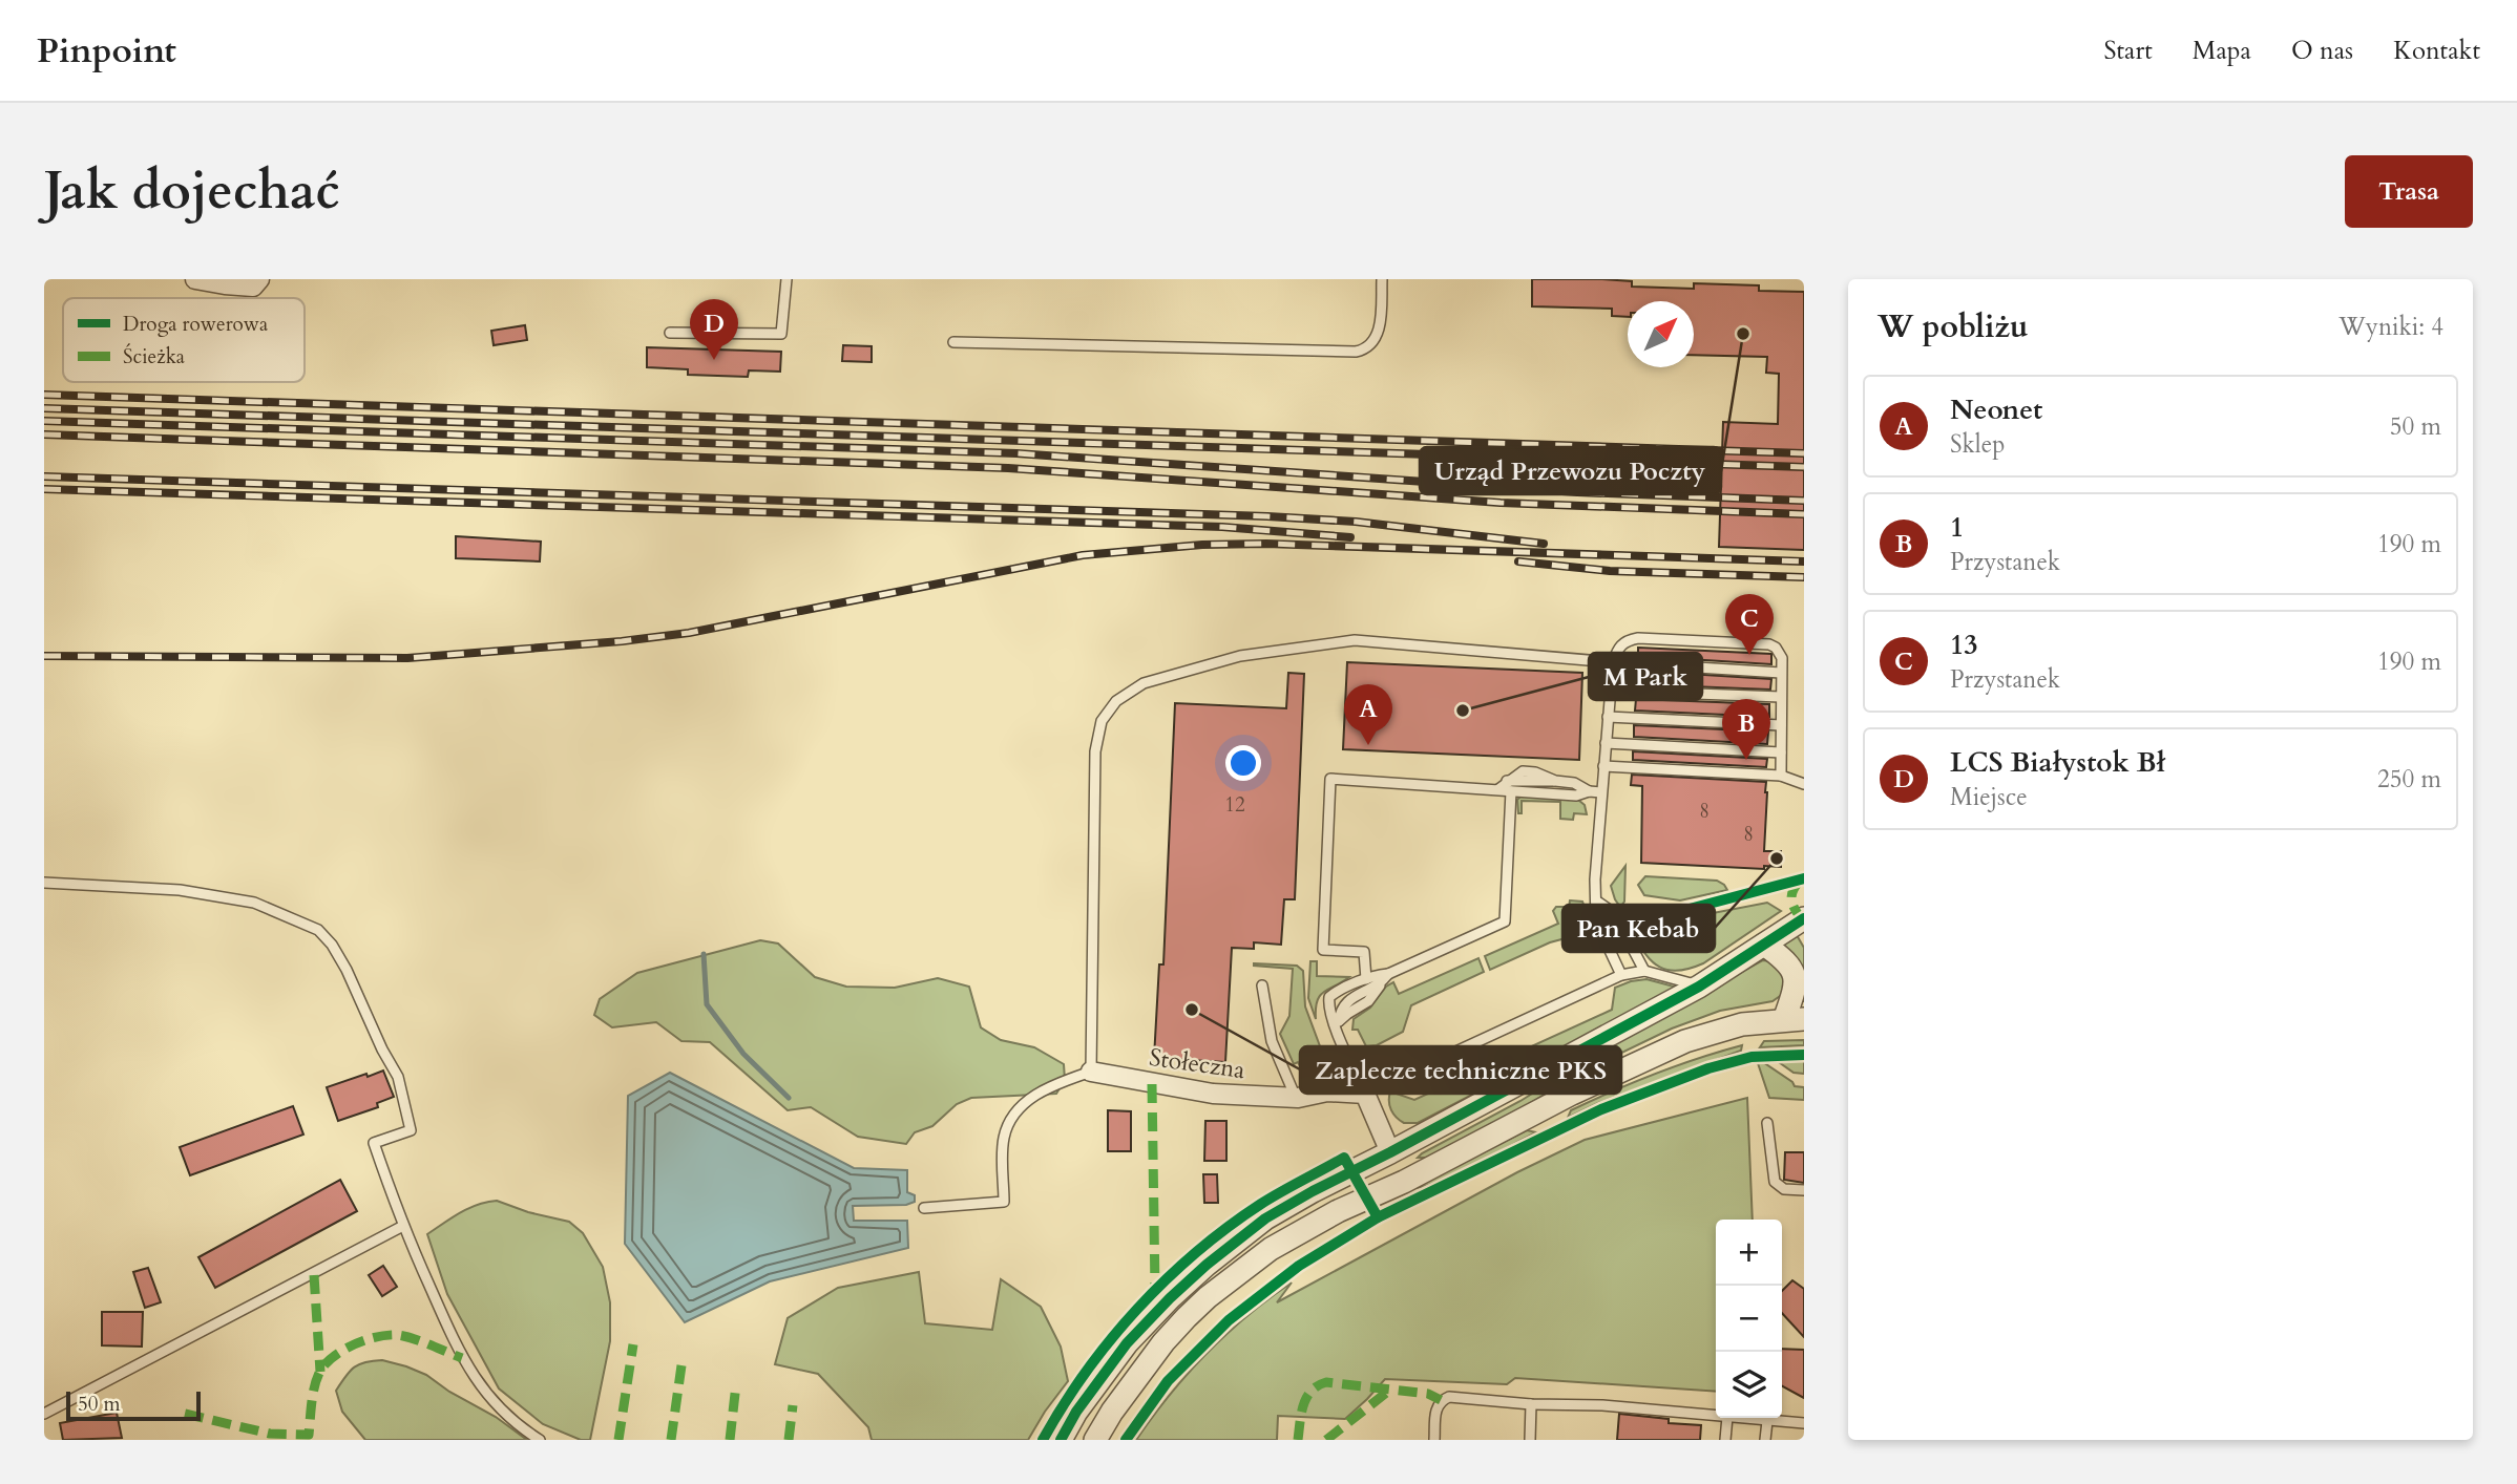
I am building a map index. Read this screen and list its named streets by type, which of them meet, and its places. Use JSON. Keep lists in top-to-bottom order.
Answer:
{
  "streets": {
    "street": ["Stołeczna"]
  },
  "places": [
    "Urząd Przewozu Poczty",
    "M Park",
    "Pan Kebab",
    "Zaplecze techniczne PKS"
  ],
  "house_numbers": ["12", "8", "8"],
  "legend": ["Droga rowerowa", "Ścieżka"],
  "scale_bar": "50 m",
  "north": "top right",
  "page": {
    "header": "Pinpoint",
    "nav": [
      "Start",
      "Mapa",
      "O nas",
      "Kontakt"
    ],
    "buttons": "Trasa",
    "title": "Jak dojechać",
    "heading": ["W pobliżu", "Wyniki: 4"],
    "pins": [
      "D",
      "C",
      "A",
      "B"
    ],
    "list": [
      {
        "mark": "A",
        "name": "Neonet",
        "note": "Sklep",
        "value": "50 m"
      },
      {
        "mark": "B",
        "name": "1",
        "note": "Przystanek",
        "value": "190 m"
      },
      {
        "mark": "C",
        "name": "13",
        "note": "Przystanek",
        "value": "190 m"
      },
      {
        "mark": "D",
        "name": "LCS Białystok Bł",
        "note": "Miejsce",
        "value": "250 m"
      }
    ],
    "map_buttons": ["+", "−"],
    "scale": "50 m"
  }
}
